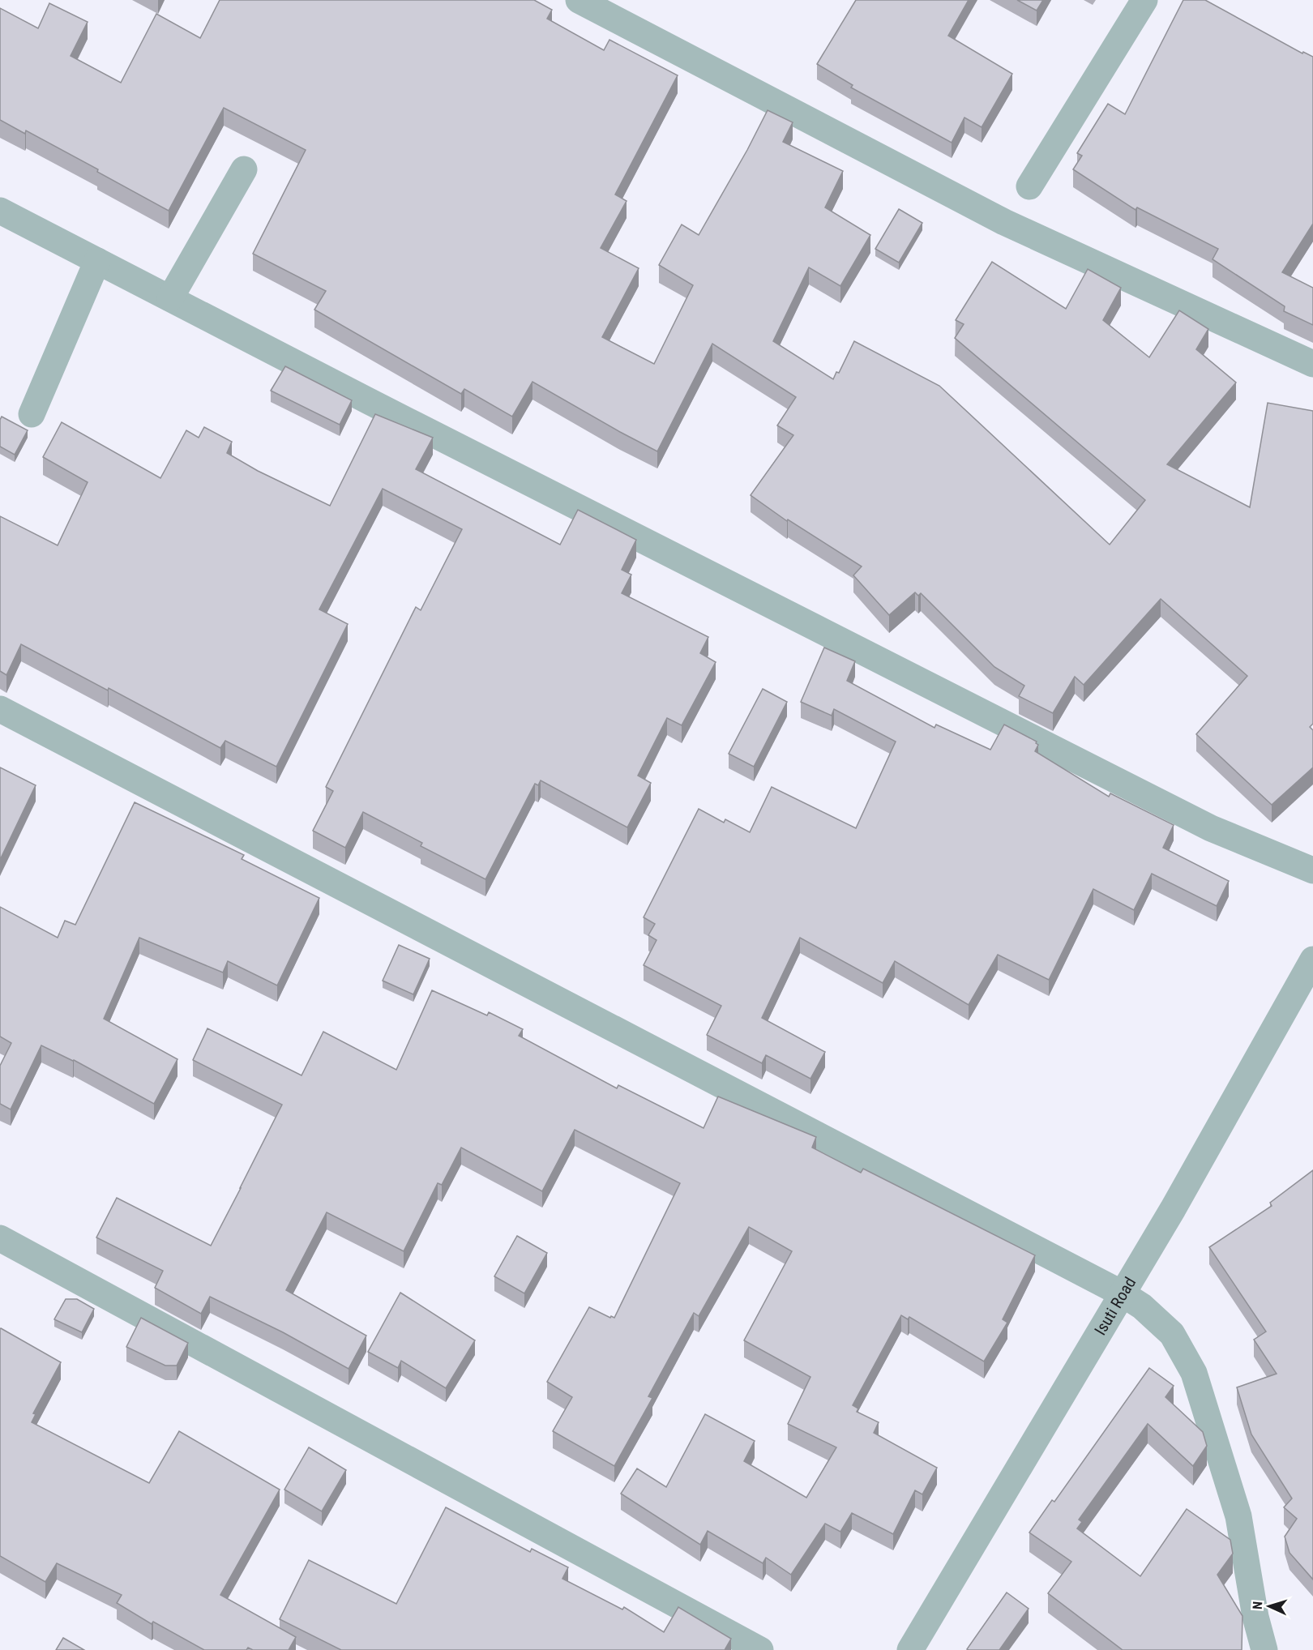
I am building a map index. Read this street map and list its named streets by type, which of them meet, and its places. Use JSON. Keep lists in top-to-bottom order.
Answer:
{
  "streets": {
    "street": ["Isuti Road"]
  },
  "north": "left"
}
